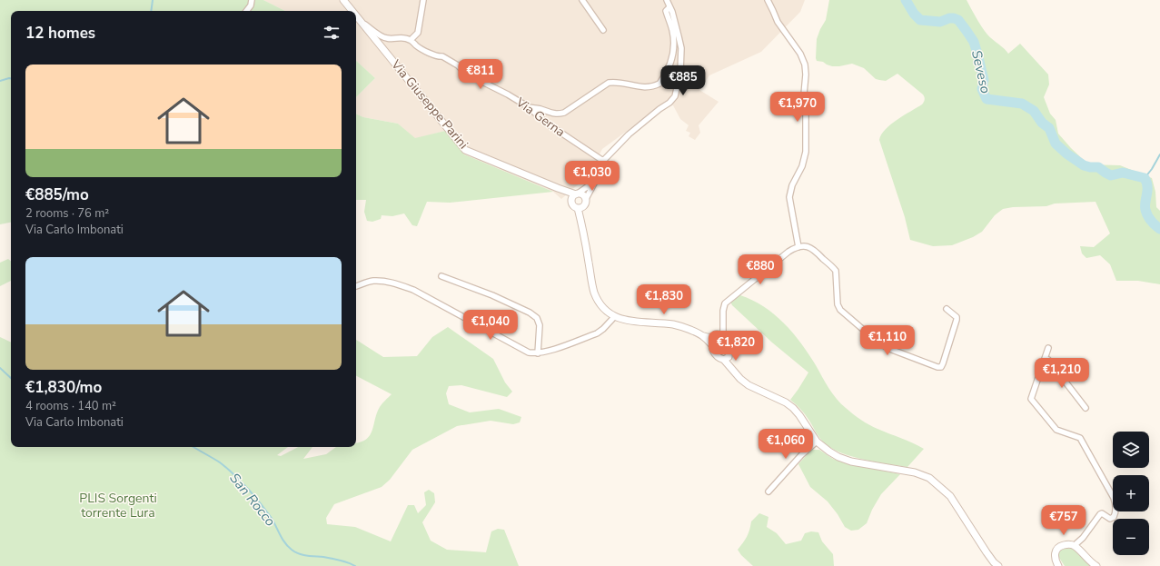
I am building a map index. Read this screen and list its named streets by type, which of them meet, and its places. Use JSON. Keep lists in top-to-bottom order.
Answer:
{
  "streets": {
    "street": ["Via Giuseppe Parini", "Via Gerna"]
  },
  "crossings": [
    ["Via Giuseppe Parini", "Via Gerna"]
  ],
  "water": ["Seveso", "San Rocco"],
  "parks": ["PLIS Sorgenti torrente Lura"],
  "page": {
    "heading": "12 homes",
    "list": [
      {
        "name": "€885/mo",
        "note": "2 rooms · 76 m² · Via Carlo Imbonati"
      },
      {
        "name": "€1,830/mo",
        "note": "4 rooms · 140 m² · Via Carlo Imbonati"
      }
    ],
    "price": [
      "€811",
      "€885",
      "€1,970",
      "€1,030",
      "€880",
      "€1,830",
      "€1,040",
      "€1,110",
      "€1,820",
      "€1,210",
      "€1,060",
      "€757"
    ],
    "map_buttons": ["+", "−"]
  }
}
